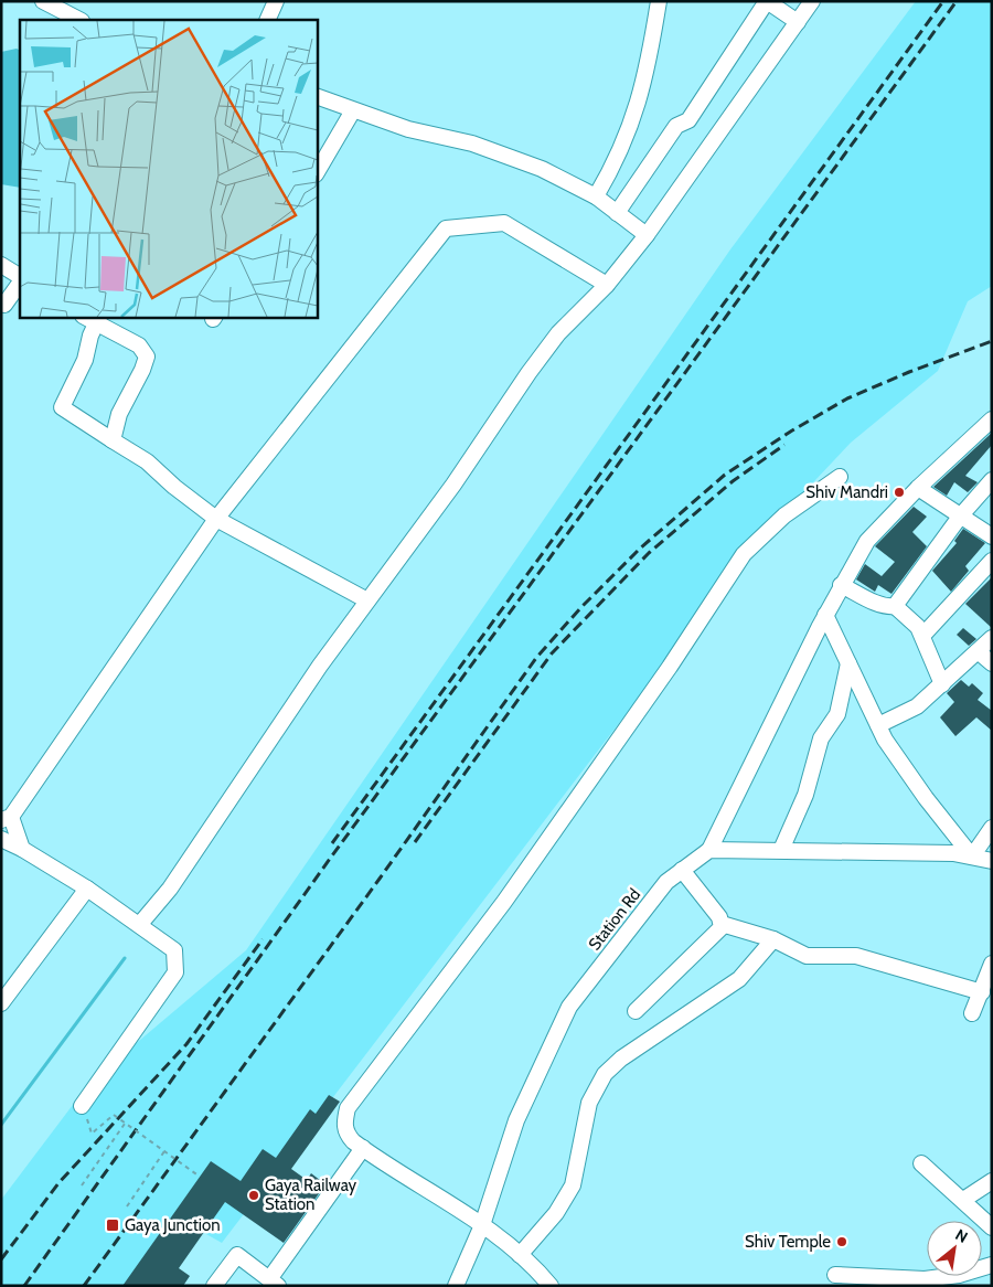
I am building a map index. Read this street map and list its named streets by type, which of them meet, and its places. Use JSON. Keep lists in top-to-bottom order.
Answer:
{
  "streets": {
    "street": ["Station Rd"]
  },
  "places": {
    "other": ["Shiv Mandri", "Gaya Railway Station", "Shiv Temple"],
    "transit": ["Gaya Junction"]
  },
  "north": "top right"
}
